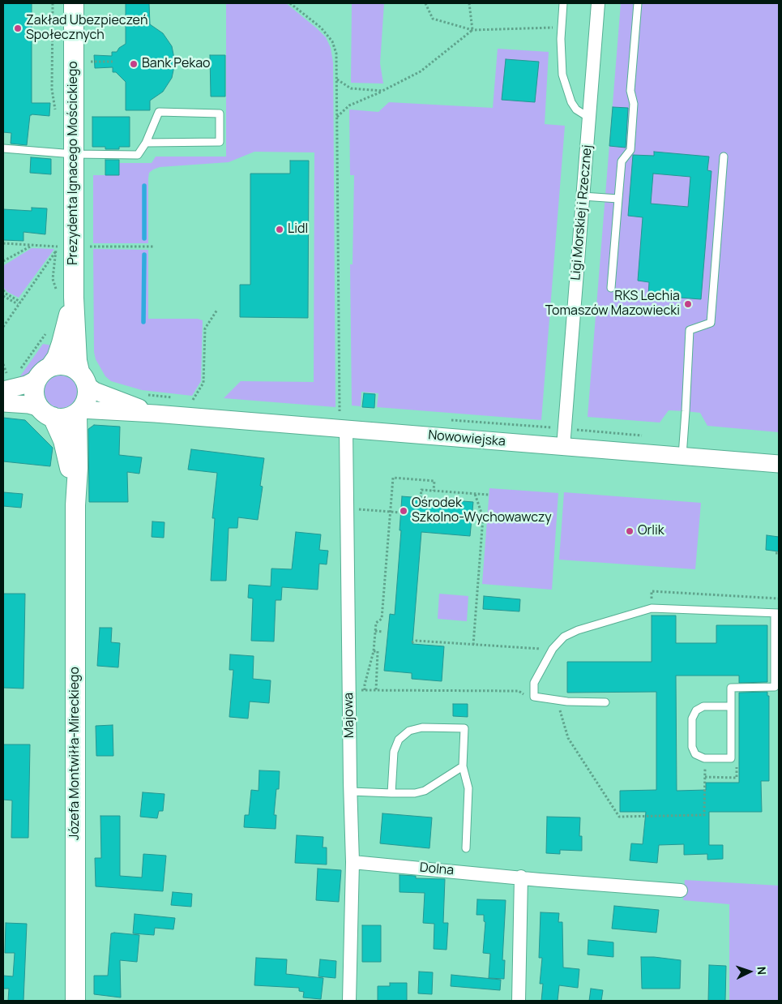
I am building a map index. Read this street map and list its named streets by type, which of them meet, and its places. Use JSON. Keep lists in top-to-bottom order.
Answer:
{
  "streets": {
    "main road": ["Prezydenta Ignacego Mościckiego", "Józefa Montwiłła-Mireckiego"],
    "street": [
      "Ligi Morskiej i Rzecznej",
      "Nowowiejska",
      "Majowa",
      "Dolna"
    ]
  },
  "crossings": [
    ["Prezydenta Ignacego Mościckiego", "Nowowiejska"],
    ["Prezydenta Ignacego Mościckiego", "Józefa Montwiłła-Mireckiego"],
    ["Ligi Morskiej i Rzecznej", "Nowowiejska"],
    ["Nowowiejska", "Majowa"],
    ["Nowowiejska", "Józefa Montwiłła-Mireckiego"],
    ["Majowa", "Dolna"]
  ],
  "places": [
    "Zakład Ubezpieczeń Społecznych",
    "Bank Pekao",
    "Lidl",
    "RKS Lechia Tomaszów Mazowiecki",
    "Ośrodek Szkolno-Wychowawczy",
    "Orlik"
  ],
  "north": "right"
}
